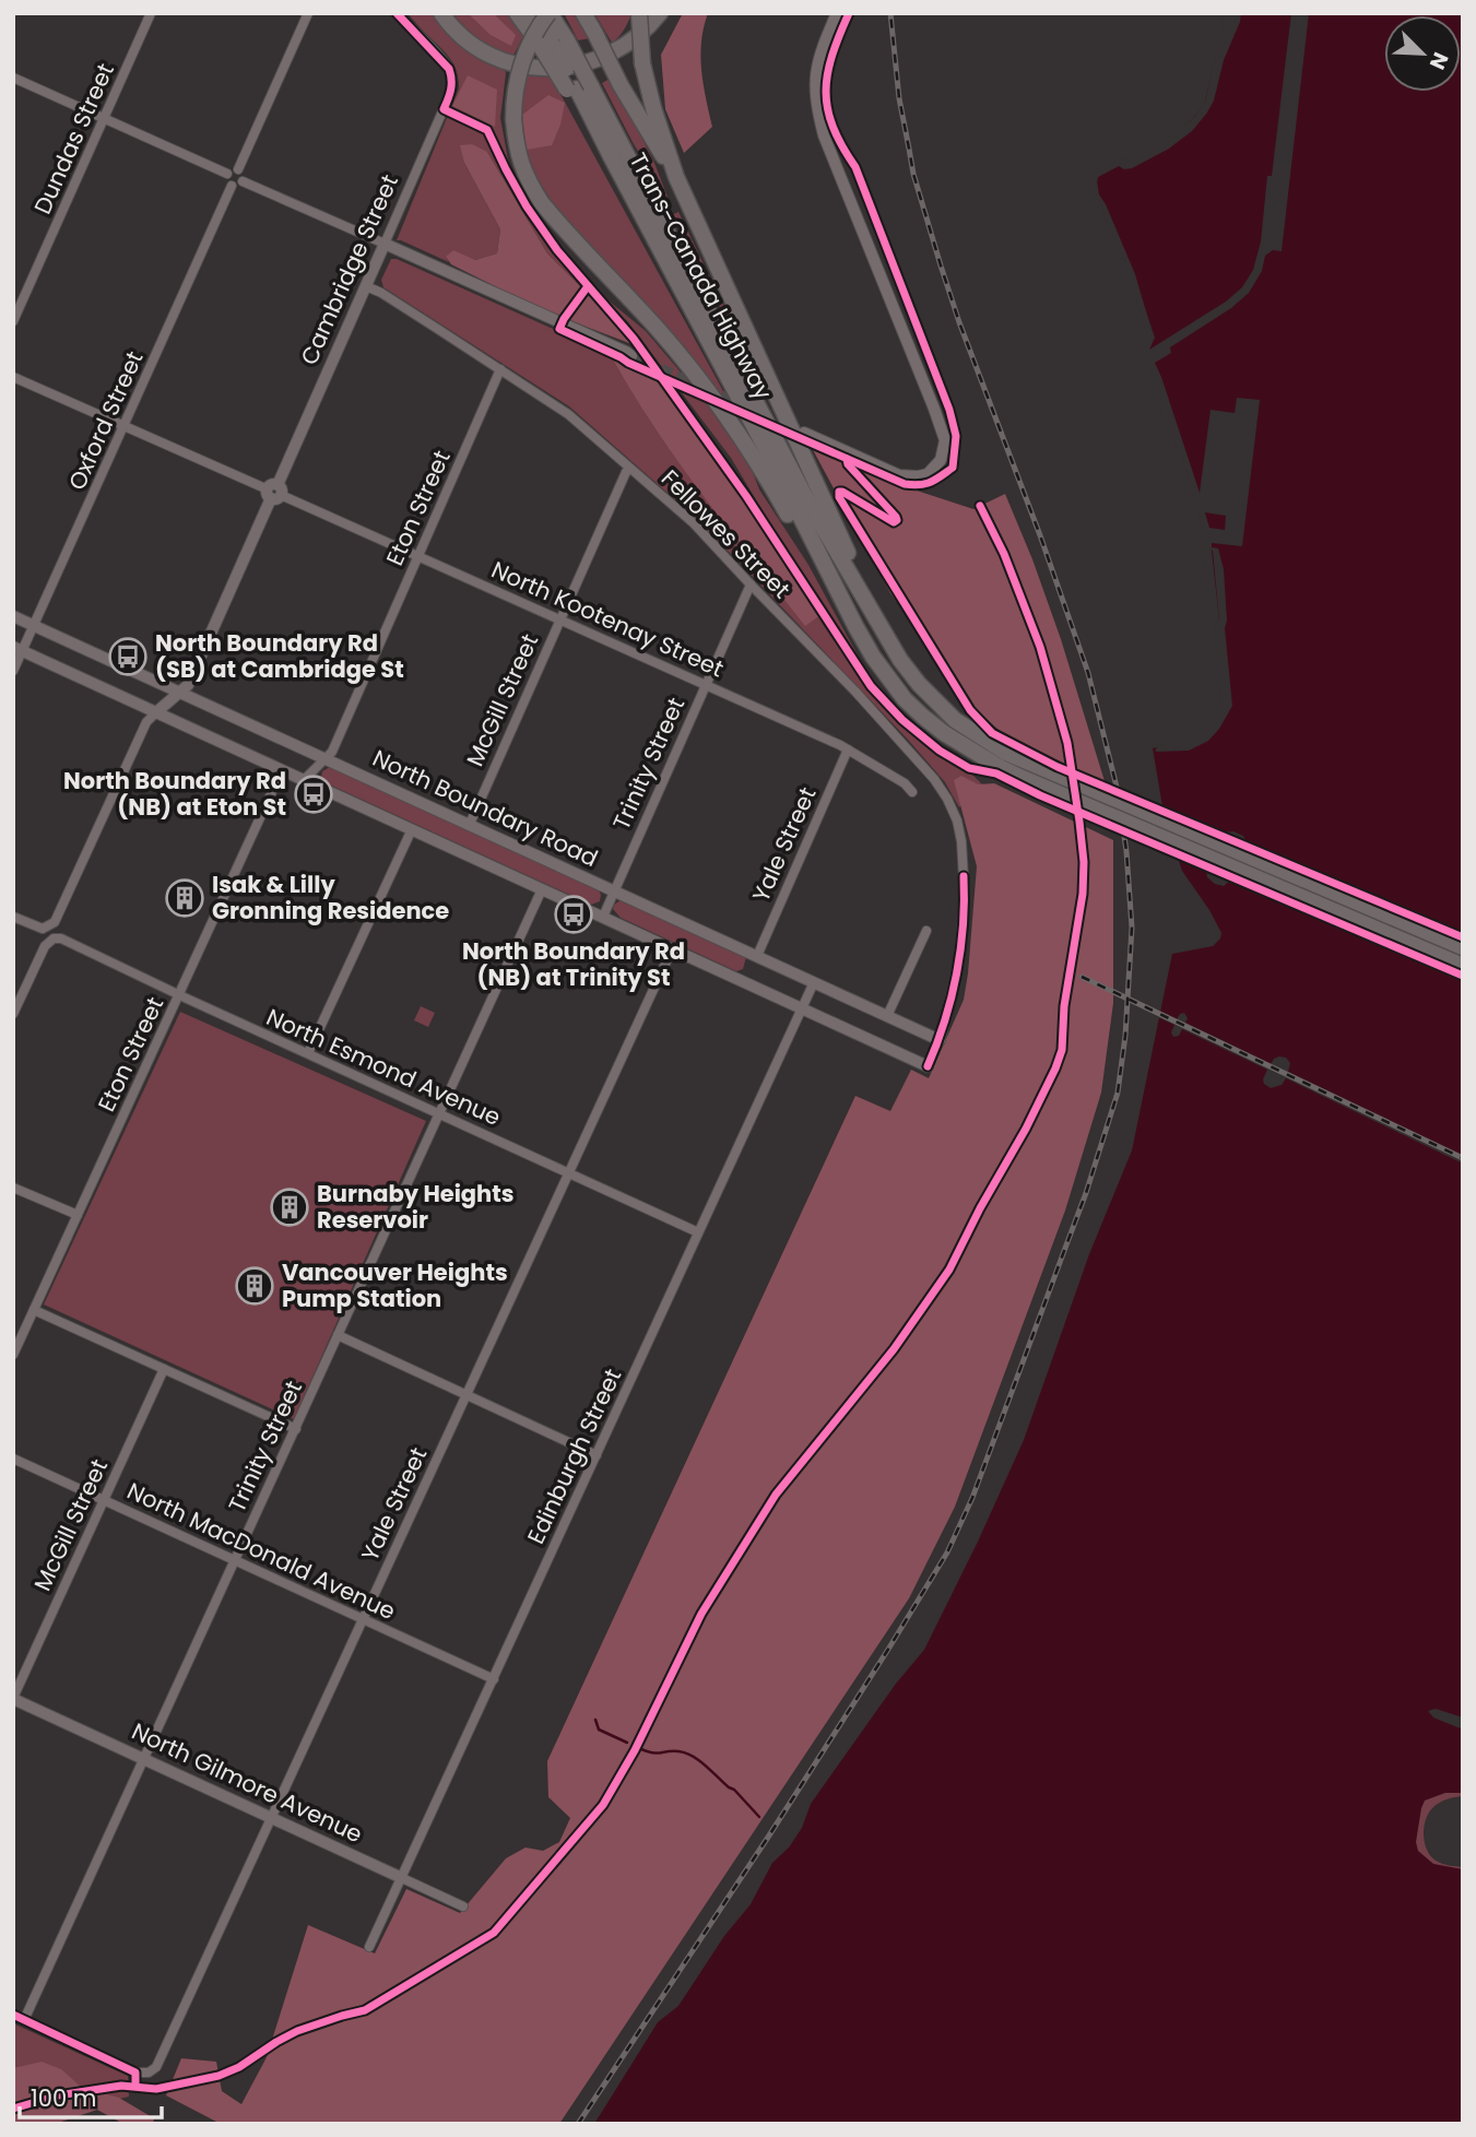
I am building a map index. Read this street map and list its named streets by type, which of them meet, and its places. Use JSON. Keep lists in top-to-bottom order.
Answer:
{
  "streets": {
    "highway": ["Trans-Canada Highway"],
    "street": [
      "Dundas Street",
      "Cambridge Street",
      "Oxford Street",
      "Eton Street",
      "Fellowes Street",
      "North Kootenay Street",
      "McGill Street",
      "Trinity Street",
      "North Boundary Road",
      "Yale Street",
      "North Esmond Avenue",
      "Edinburgh Street",
      "North MacDonald Avenue",
      "North Gilmore Avenue"
    ]
  },
  "crossings": [
    ["Cambridge Street", "Fellowes Street"],
    ["Cambridge Street", "North Kootenay Street"],
    ["Cambridge Street", "North Boundary Road"],
    ["Oxford Street", "North Kootenay Street"],
    ["Oxford Street", "North Boundary Road"],
    ["Eton Street", "Fellowes Street"],
    ["Eton Street", "North Kootenay Street"],
    ["Eton Street", "North Boundary Road"],
    ["Eton Street", "North Esmond Avenue"],
    ["Fellowes Street", "McGill Street"],
    ["Fellowes Street", "Trinity Street"],
    ["Fellowes Street", "North Boundary Road"],
    ["North Kootenay Street", "McGill Street"],
    ["North Kootenay Street", "Trinity Street"],
    ["North Kootenay Street", "Yale Street"],
    ["McGill Street", "North Boundary Road"],
    ["McGill Street", "North MacDonald Avenue"],
    ["McGill Street", "North Gilmore Avenue"],
    ["Trinity Street", "North Boundary Road"],
    ["Trinity Street", "Yale Street"],
    ["Trinity Street", "North Esmond Avenue"],
    ["Trinity Street", "North MacDonald Avenue"],
    ["Trinity Street", "North Gilmore Avenue"],
    ["North Boundary Road", "Yale Street"],
    ["North Boundary Road", "Edinburgh Street"],
    ["Yale Street", "North Esmond Avenue"],
    ["Yale Street", "North MacDonald Avenue"],
    ["Yale Street", "North Gilmore Avenue"],
    ["North Esmond Avenue", "Edinburgh Street"],
    ["Edinburgh Street", "North MacDonald Avenue"],
    ["Edinburgh Street", "North Gilmore Avenue"]
  ],
  "places": {
    "bus stop": ["North Boundary Rd (SB) at Cambridge St", "North Boundary Rd (NB) at Eton St", "North Boundary Rd (NB) at Trinity St"],
    "building": ["Isak & Lilly Gronning Residence", "Burnaby Heights Reservoir", "Vancouver Heights Pump Station"]
  },
  "scale_bar": "100 m",
  "north": "bottom right"
}
